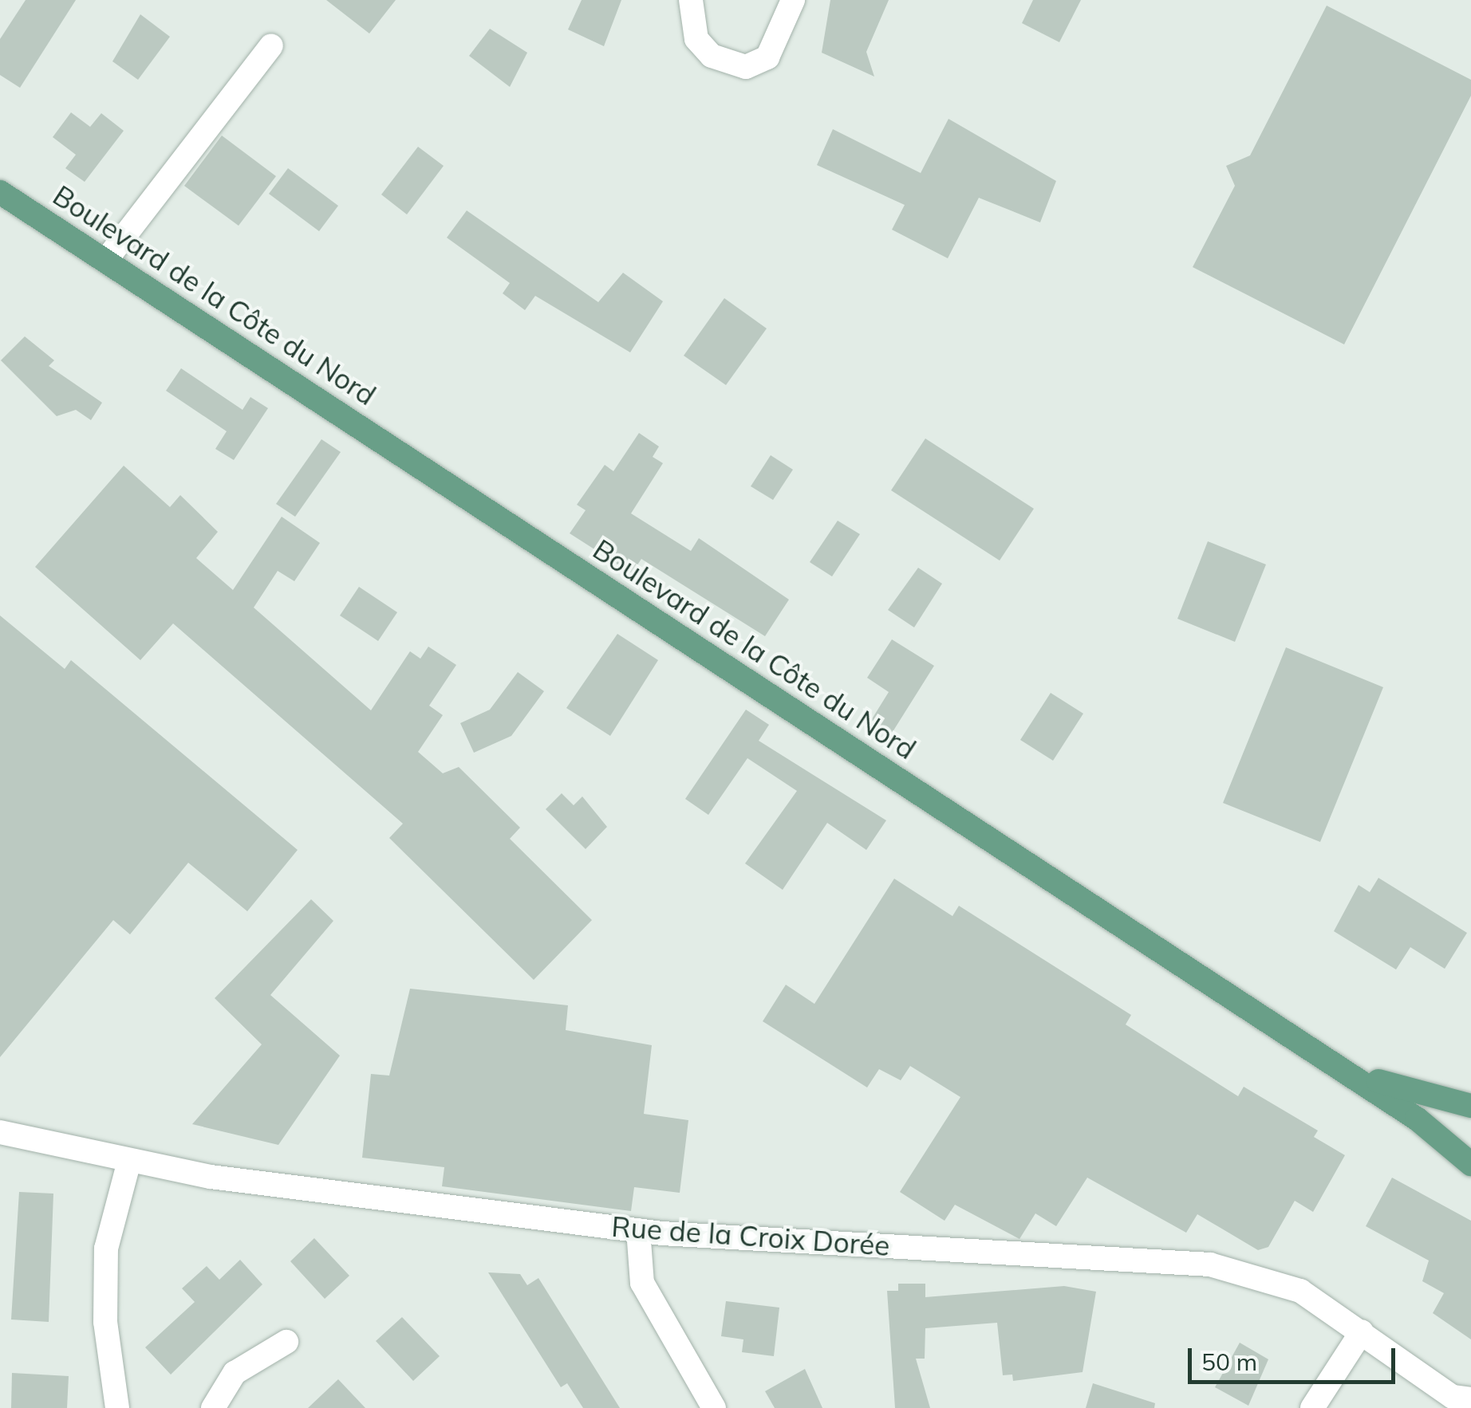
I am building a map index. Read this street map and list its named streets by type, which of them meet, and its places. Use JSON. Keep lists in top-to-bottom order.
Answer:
{
  "streets": {
    "main road": ["Boulevard de la Côte du Nord"],
    "street": ["Rue de la Croix Dorée"]
  },
  "scale_bar": "50 m"
}
